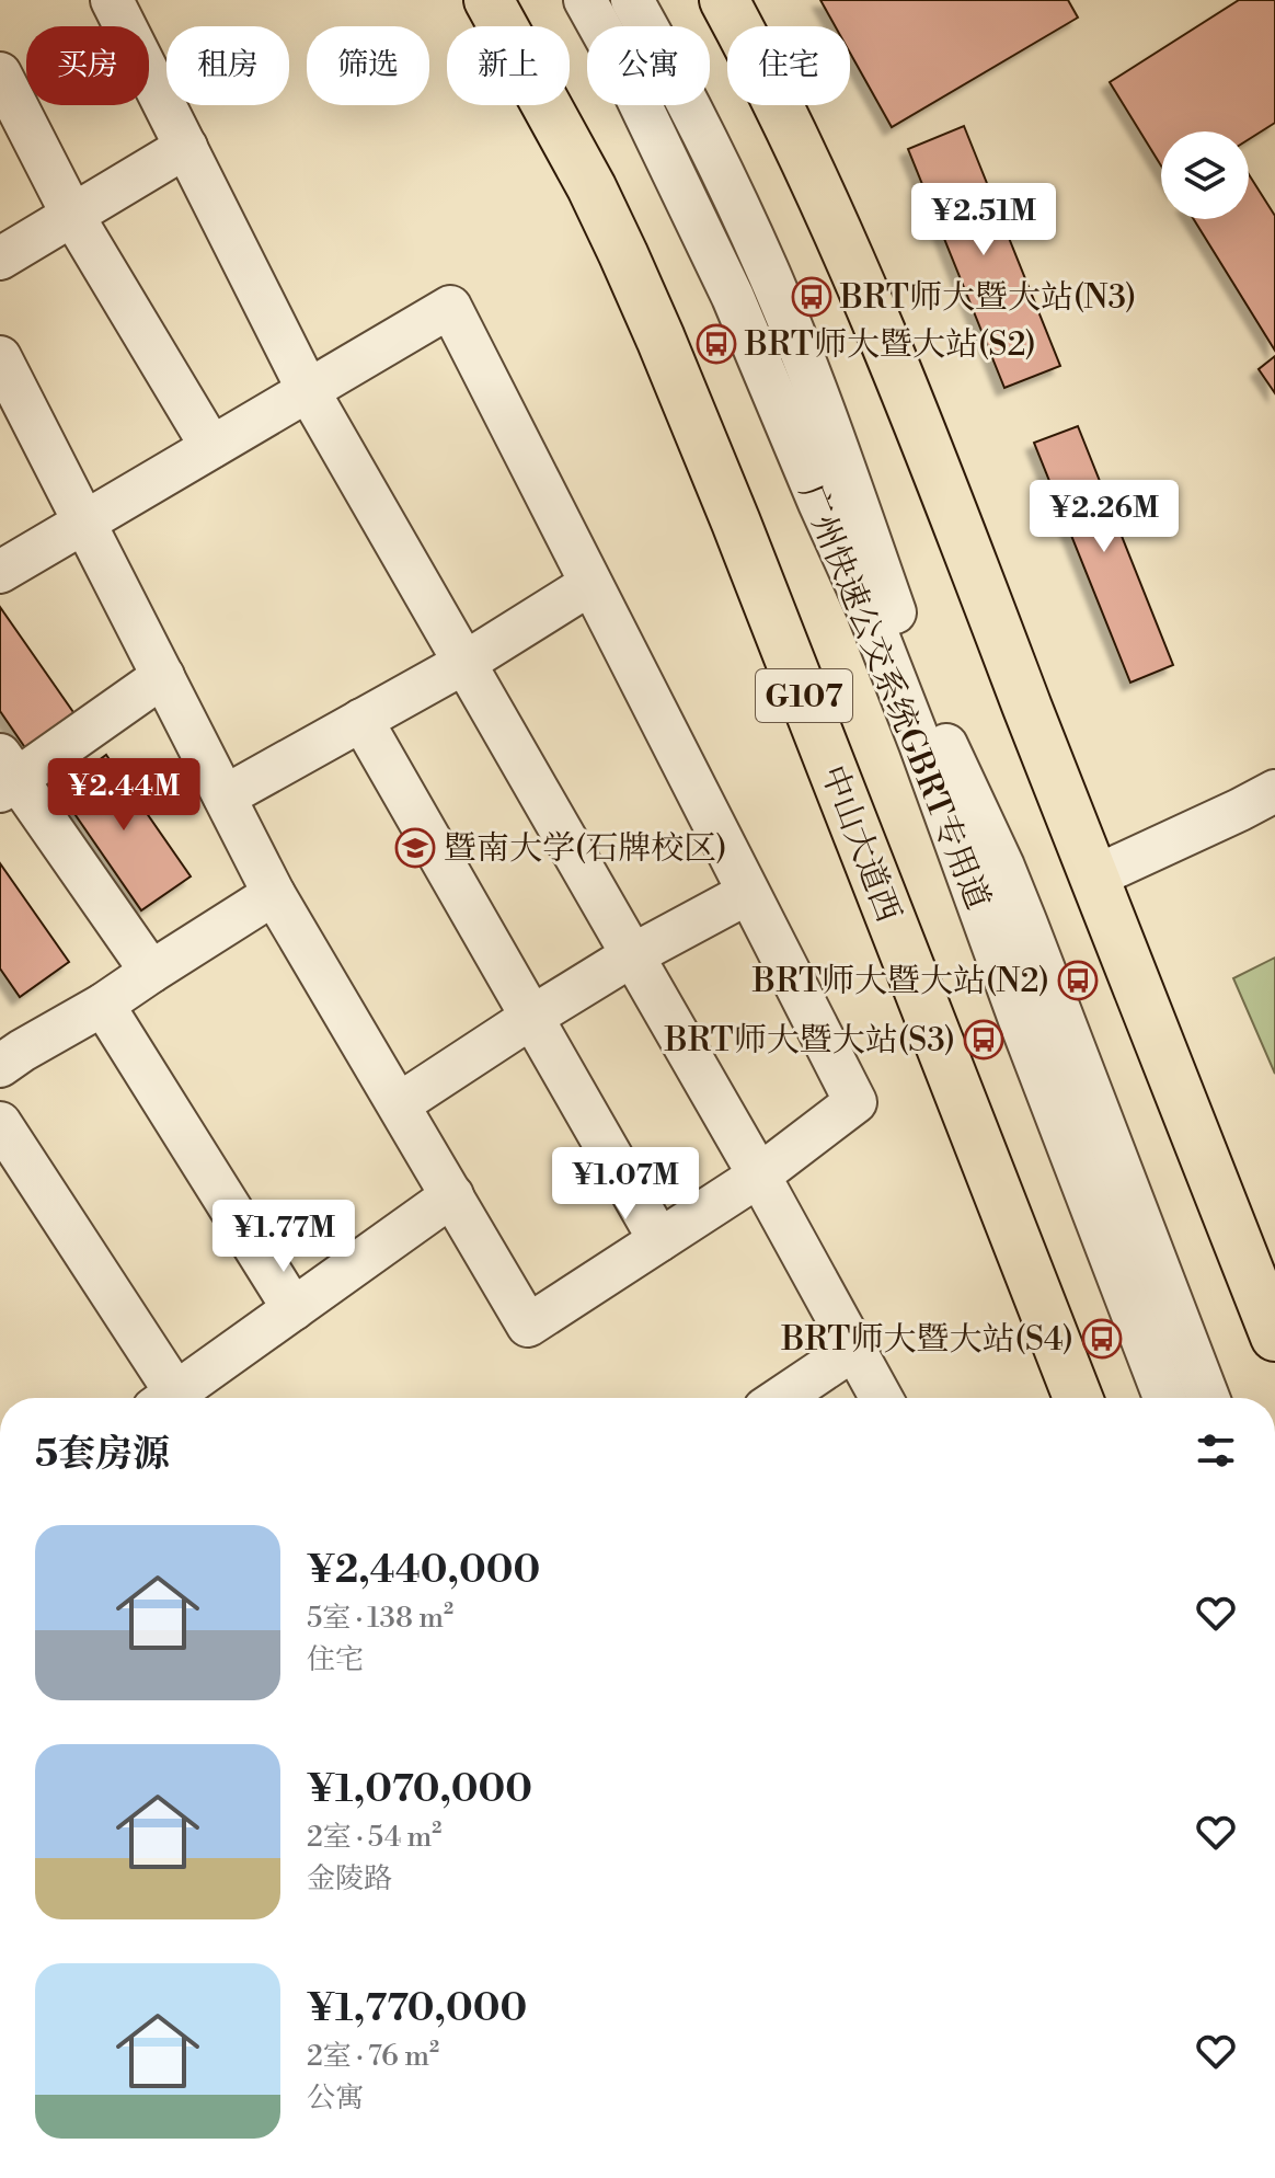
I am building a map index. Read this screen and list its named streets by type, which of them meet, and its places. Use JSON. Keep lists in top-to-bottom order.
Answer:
{
  "streets": {
    "main road": ["G107", "中山大道西"],
    "street": ["广州快速公交系统GBRT专用道"]
  },
  "places": {
    "bus stop": [
      "BRT师大暨大站(N3)",
      "BRT师大暨大站(S2)",
      "BRT师大暨大站(N2)",
      "BRT师大暨大站(S3)",
      "BRT师大暨大站(S4)"
    ],
    "school or university": ["暨南大学(石牌校区)"]
  },
  "page": {
    "chip": [
      "买房",
      "租房",
      "筛选",
      "新上",
      "公寓",
      "住宅"
    ],
    "price": [
      "¥2.51M",
      "¥2.26M",
      "¥2.44M",
      "¥1.07M",
      "¥1.77M"
    ],
    "heading": "5套房源",
    "list": [
      {
        "name": "¥2,440,000",
        "note": "5室 · 138 m² · 住宅"
      },
      {
        "name": "¥1,070,000",
        "note": "2室 · 54 m² · 金陵路"
      },
      {
        "name": "¥1,770,000",
        "note": "2室 · 76 m² · 公寓"
      }
    ]
  }
}
